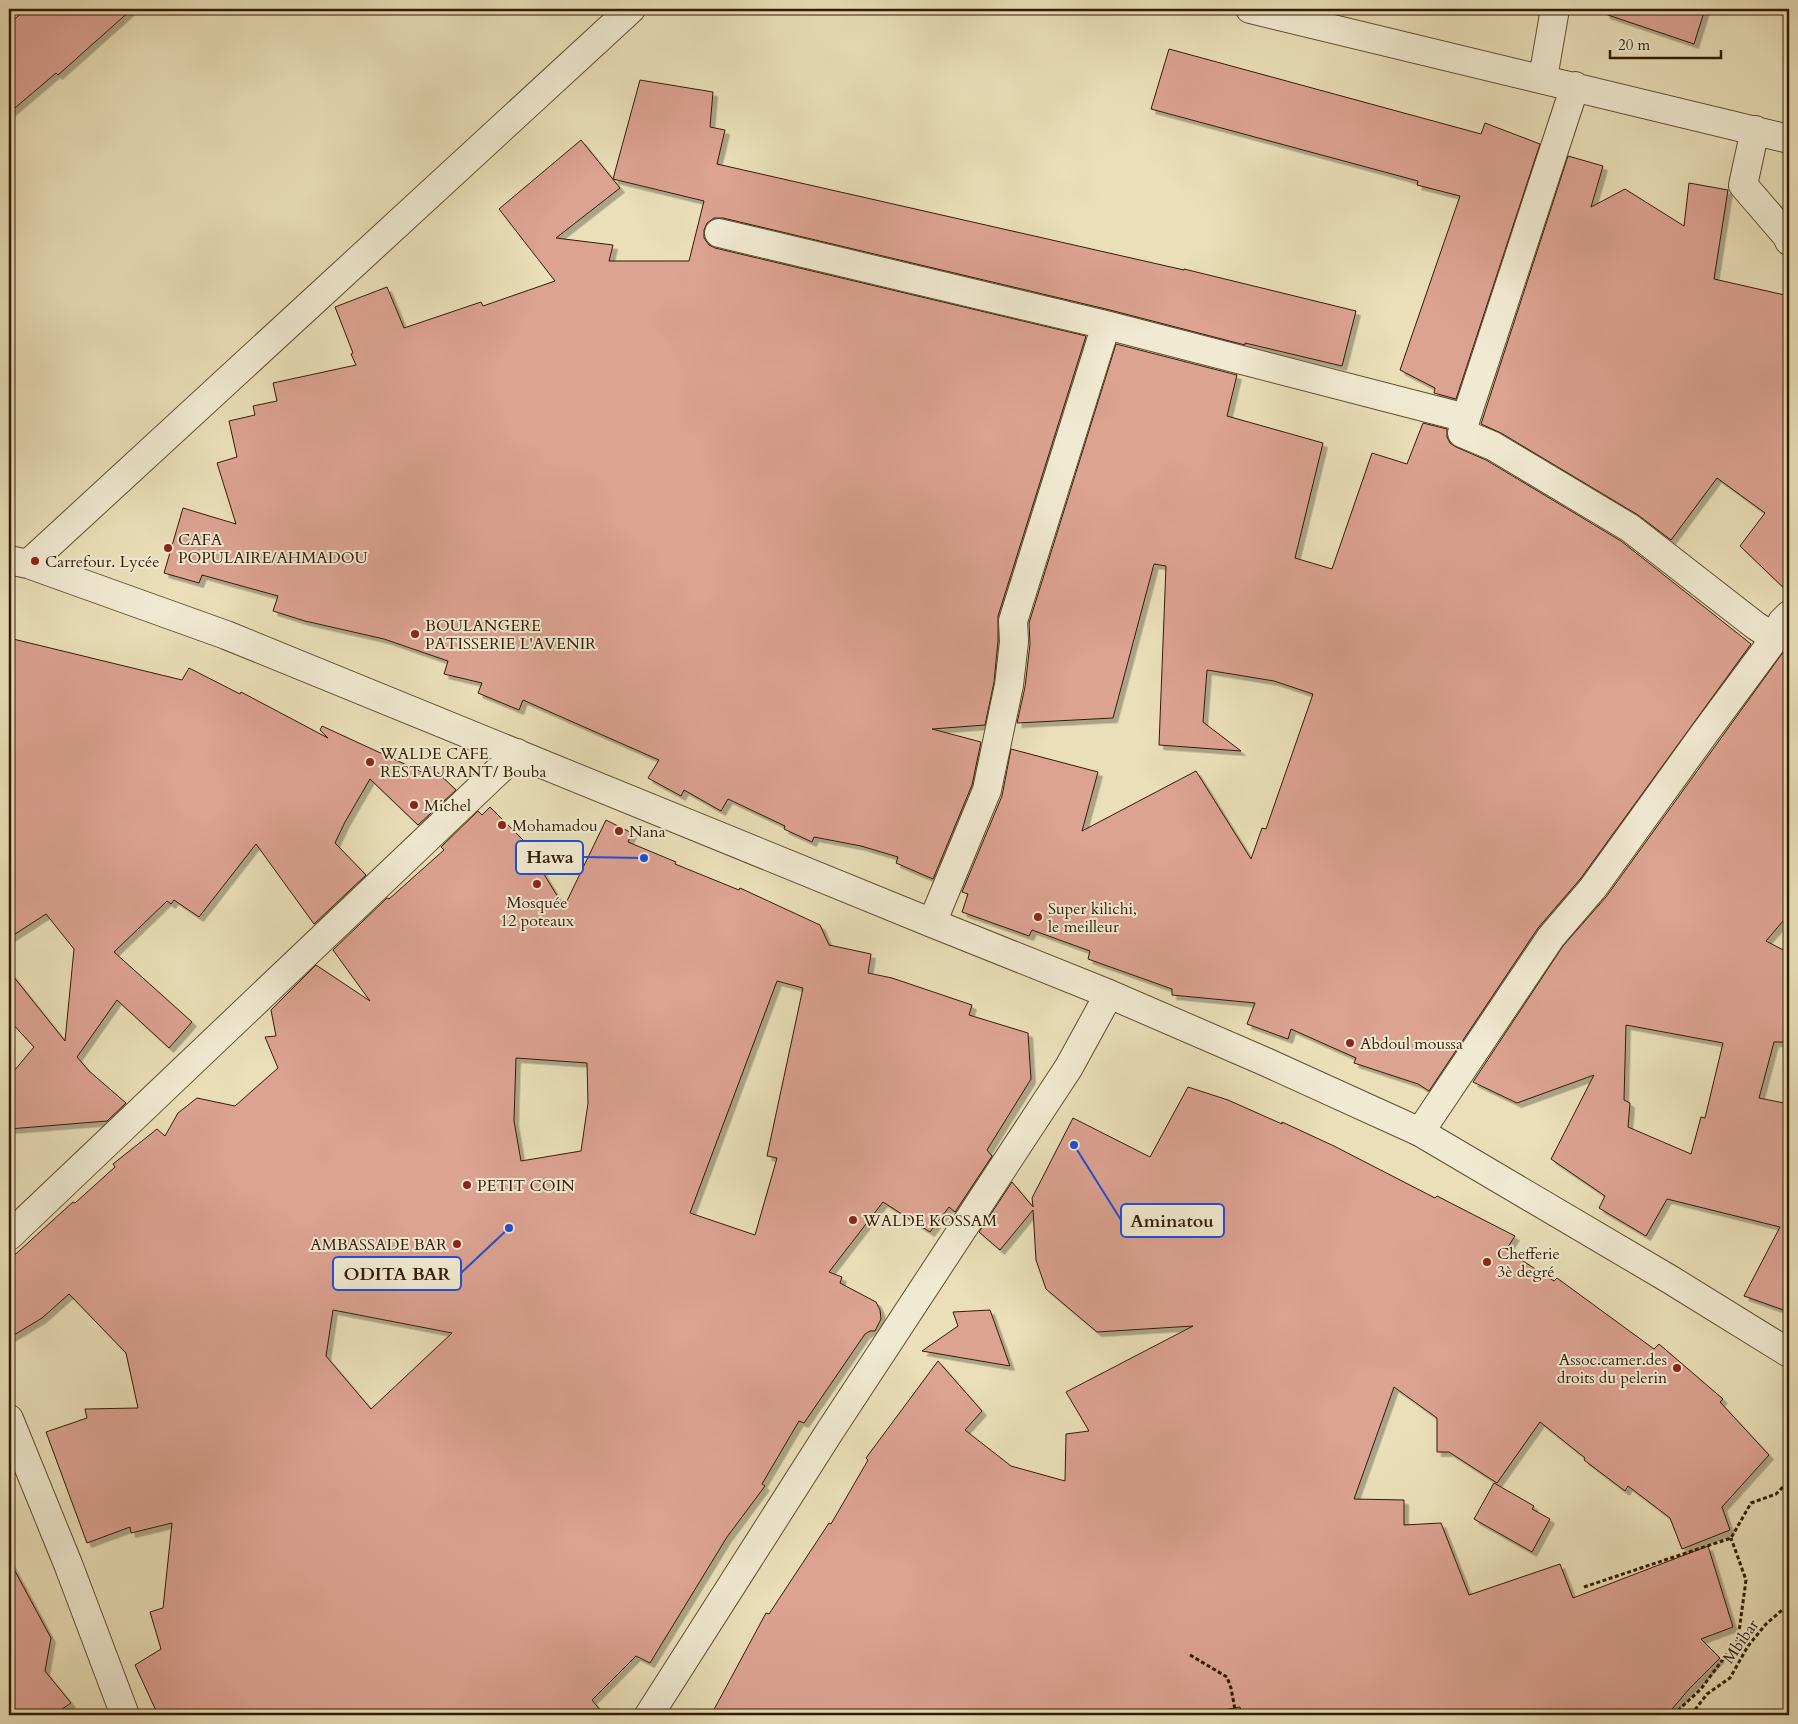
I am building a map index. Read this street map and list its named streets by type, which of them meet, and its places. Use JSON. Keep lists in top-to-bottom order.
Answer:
{
  "streets": {
    "path": ["Mbibar"]
  },
  "places": [
    "CAFA POPULAIRE/AHMADOU",
    "Carrefour. Lycée",
    "BOULANGERE PATISSERIE L'AVENIR",
    "WALDE CAFE RESTAURANT/ Bouba",
    "Michel",
    "Mohamadou",
    "Nana",
    "Hawa",
    "Mosquée 12 poteaux",
    "Super kilichi, le meilleur",
    "Abdoul moussa",
    "Aminatou",
    "PETIT COIN",
    "WALDE KOSSAM",
    "ODITA BAR",
    "AMBASSADE BAR",
    "Chefferie 3è degré",
    "Assoc.camer.des droits du pelerin"
  ],
  "scale_bar": "20 m"
}
